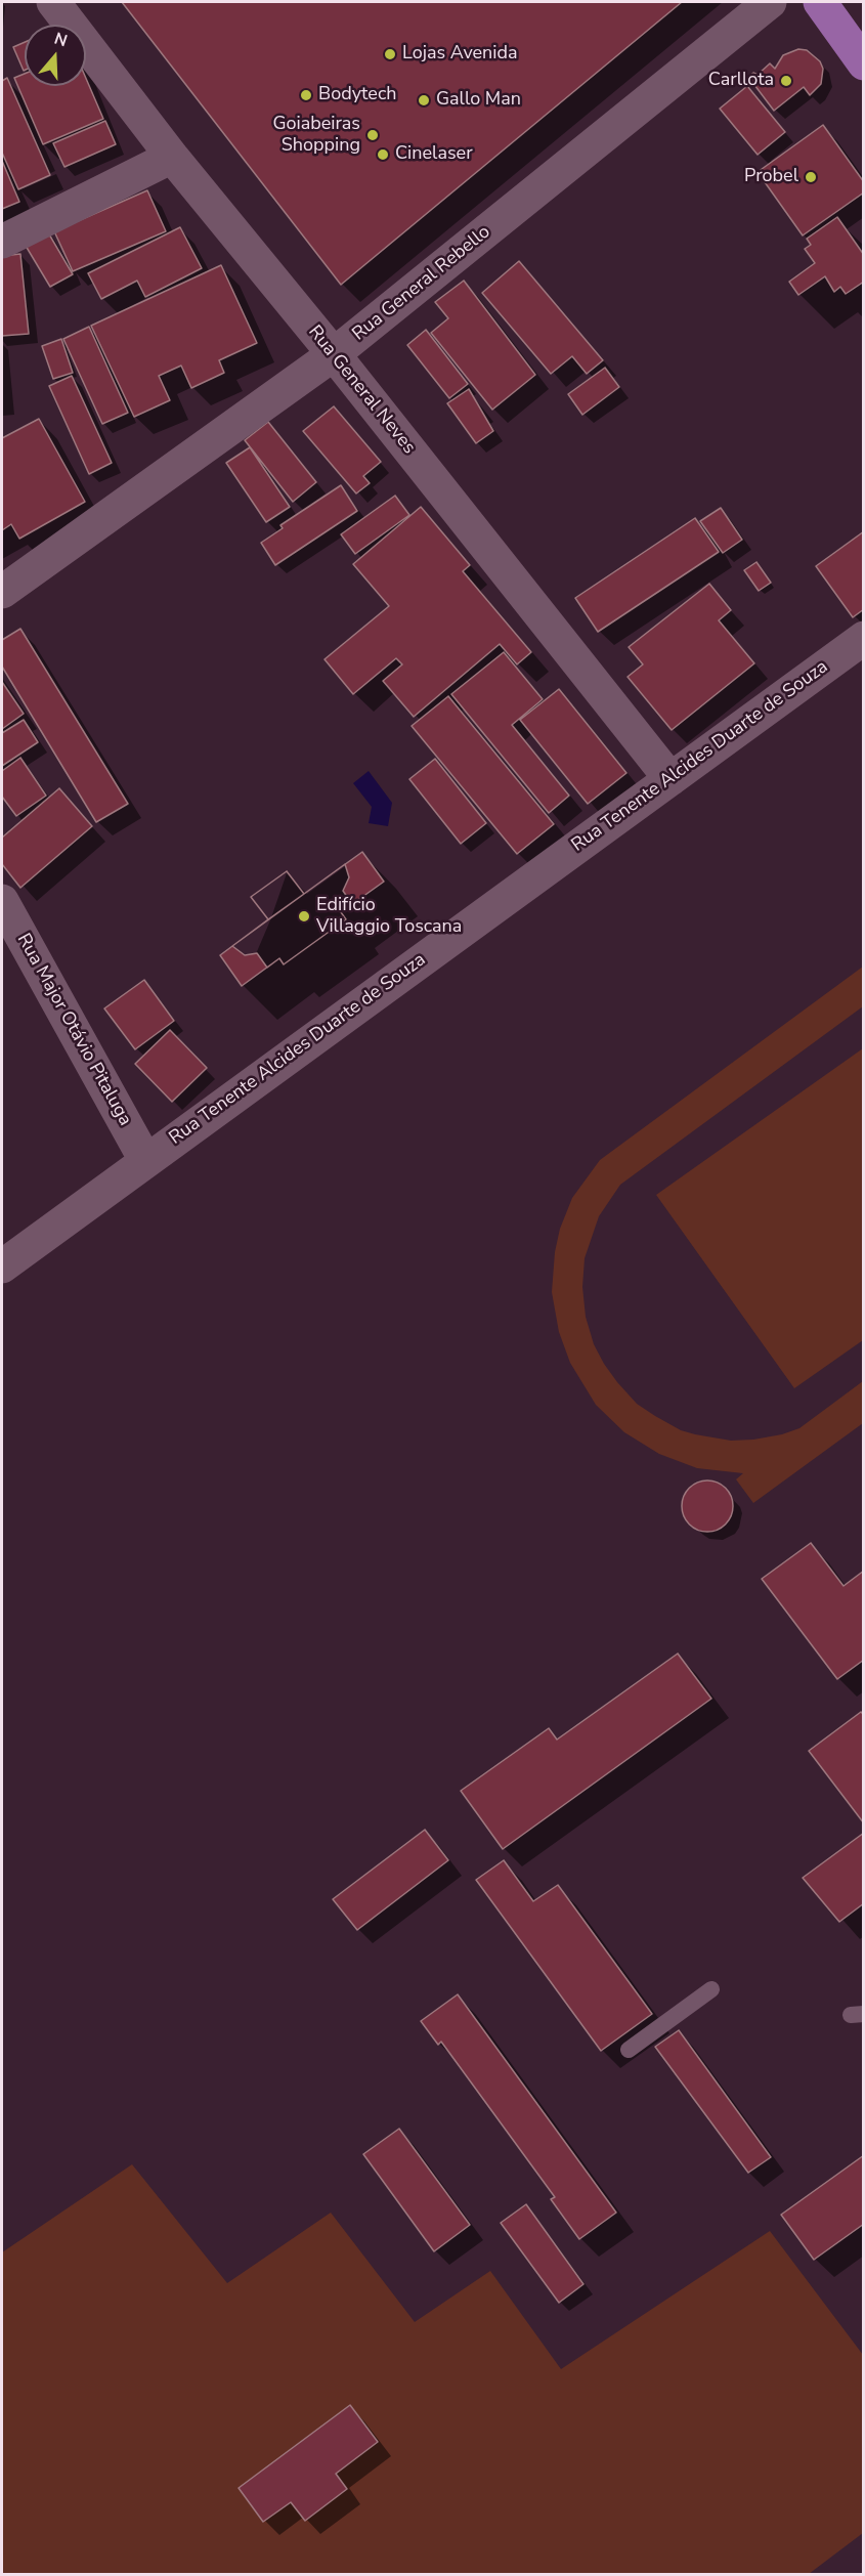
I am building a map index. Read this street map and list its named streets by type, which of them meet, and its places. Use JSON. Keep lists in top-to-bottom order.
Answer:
{
  "streets": {
    "street": [
      "Rua General Rebello",
      "Rua General Neves",
      "Rua Tenente Alcides Duarte de Souza",
      "Rua Major Otávio Pitaluga"
    ]
  },
  "crossings": [
    ["Rua General Rebello", "Rua General Neves"],
    ["Rua General Neves", "Rua Tenente Alcides Duarte de Souza"],
    ["Rua Tenente Alcides Duarte de Souza", "Rua Major Otávio Pitaluga"]
  ],
  "places": [
    "Lojas Avenida",
    "Carllota",
    "Bodytech",
    "Gallo Man",
    "Goiabeiras Shopping",
    "Cinelaser",
    "Probel",
    "Edifício Villaggio Toscana"
  ],
  "north": "top"
}
